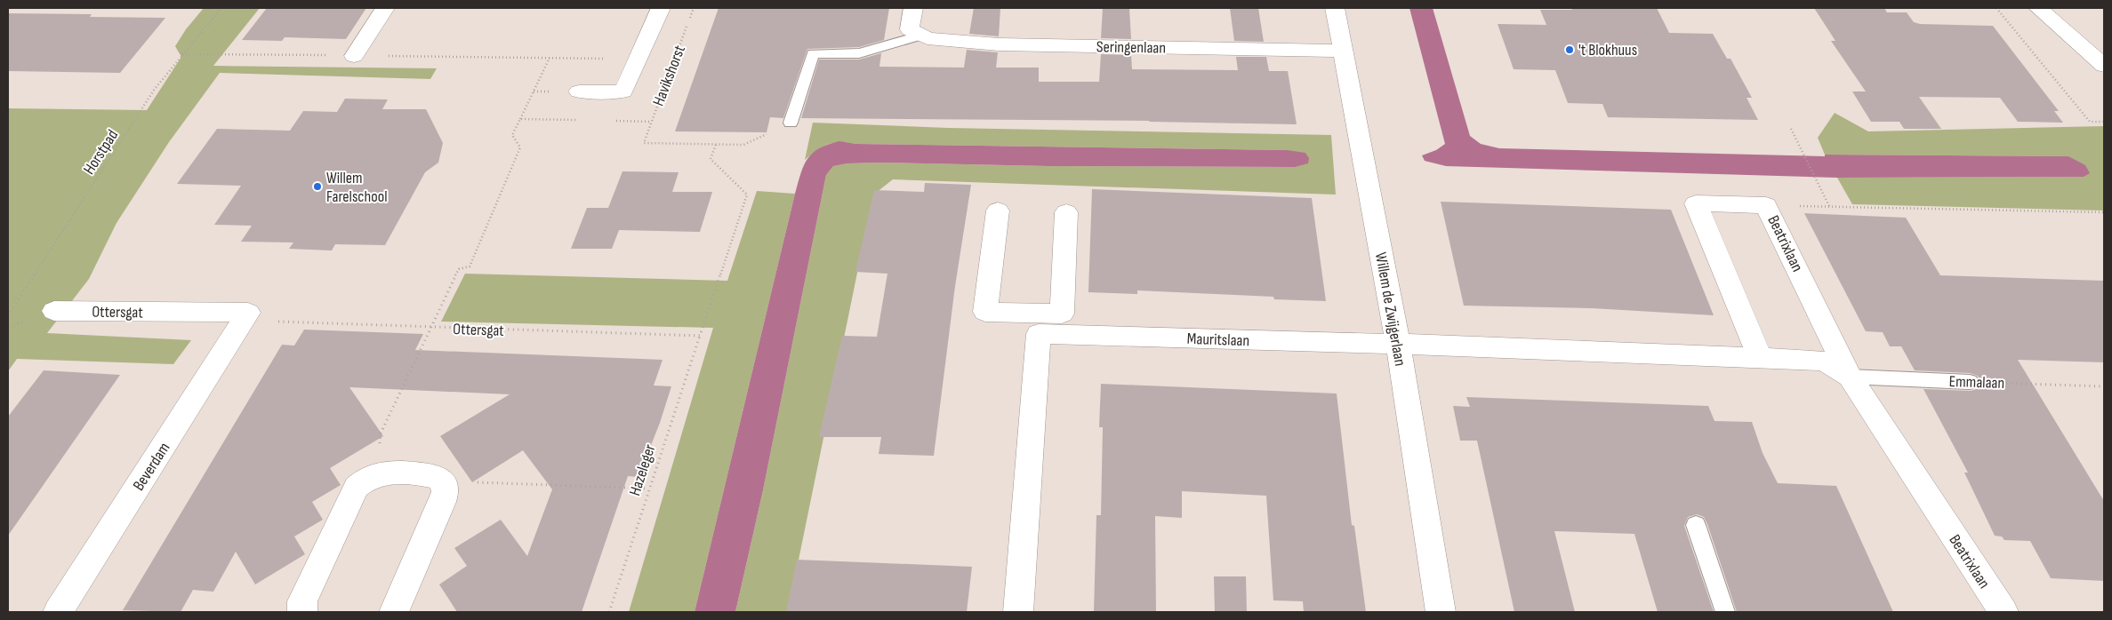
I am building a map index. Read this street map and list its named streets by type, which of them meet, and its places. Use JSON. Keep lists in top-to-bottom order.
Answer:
{
  "streets": {
    "street": [
      "Seringenlaan",
      "Havikshorst",
      "Beatrixlaan",
      "Willem de Zwijgerlaan",
      "Ottersgat",
      "Mauritslaan",
      "Beverdam"
    ],
    "lane": ["Emmalaan"],
    "path": ["Horstpad", "Hazeleger"]
  },
  "crossings": [
    ["Seringenlaan", "Willem de Zwijgerlaan"],
    ["Beatrixlaan", "Willem de Zwijgerlaan"],
    ["Beatrixlaan", "Mauritslaan"],
    ["Beatrixlaan", "Emmalaan"],
    ["Willem de Zwijgerlaan", "Mauritslaan"],
    ["Ottersgat", "Beverdam"],
    ["Ottersgat", "Hazeleger"]
  ],
  "places": ["'t Blokhuus", "Willem Farelschool"]
}
